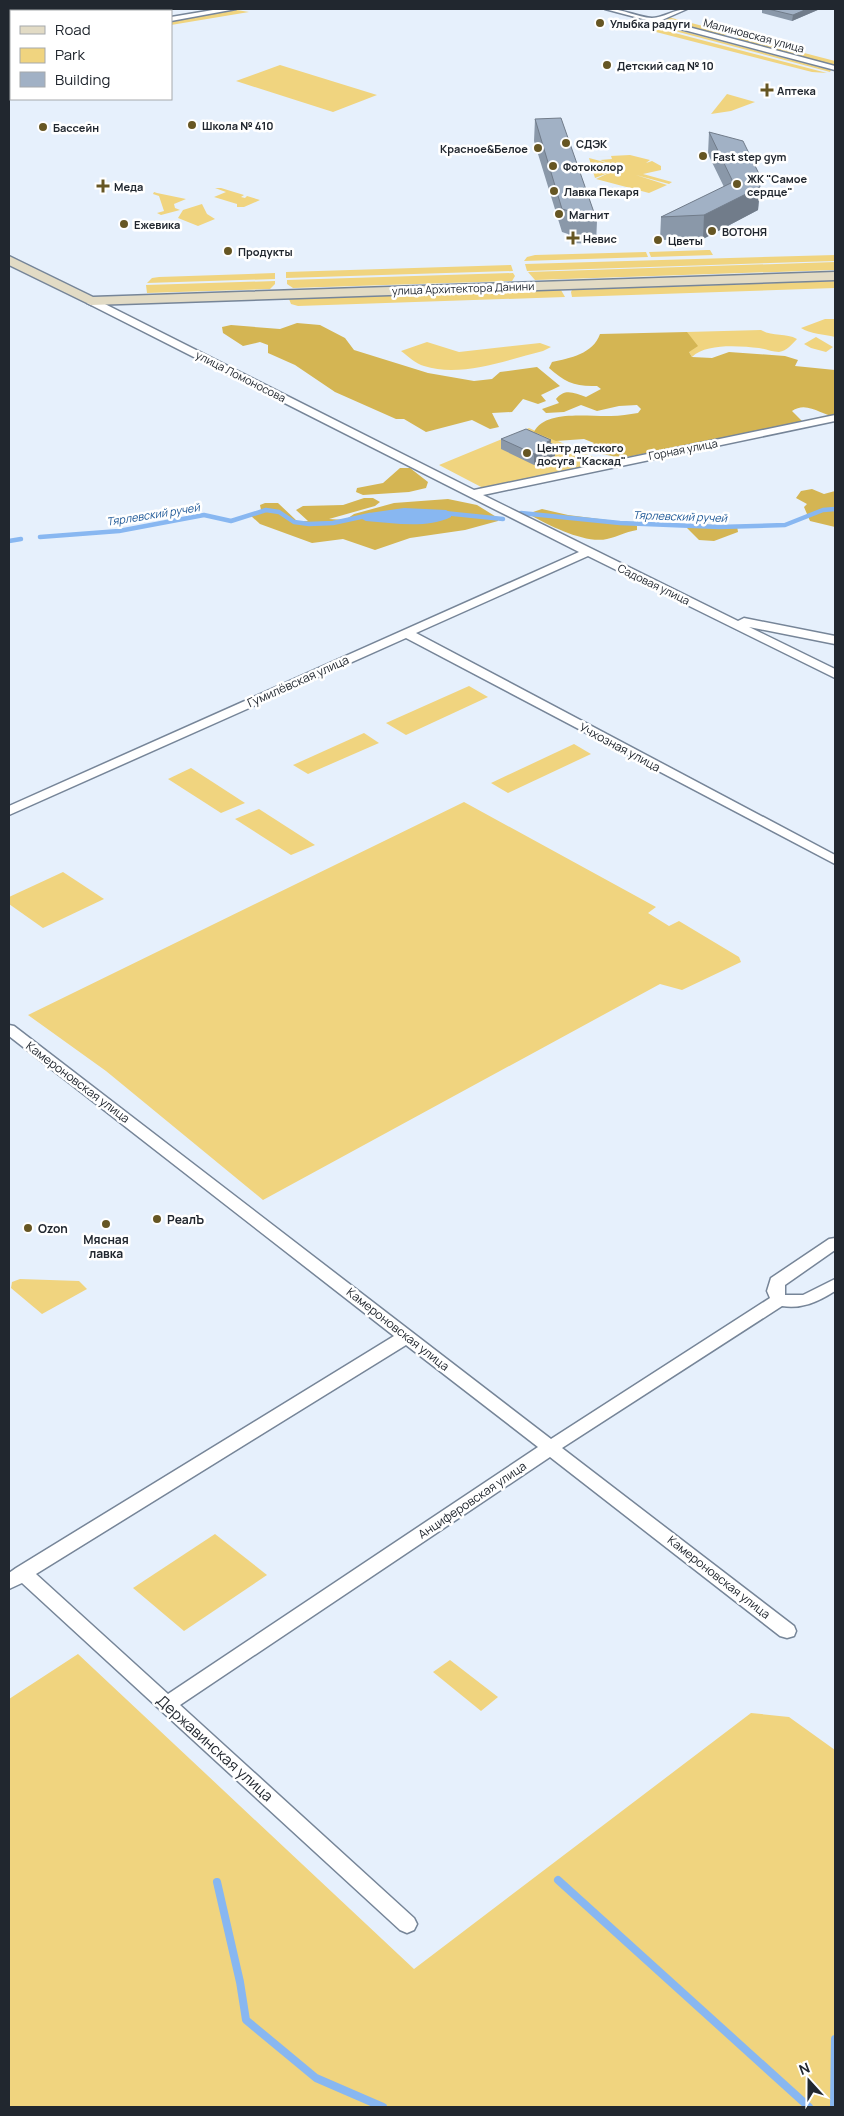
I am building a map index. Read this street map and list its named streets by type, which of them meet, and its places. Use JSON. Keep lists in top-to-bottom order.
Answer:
{
  "streets": {
    "street": [
      "Малиновская улица",
      "улица Архитектора Данини",
      "улица Ломоносова",
      "Горная улица",
      "Садовая улица",
      "Гумилёвская улица",
      "Учхозная улица",
      "Камероновская улица",
      "Анциферовская улица",
      "Державинская улица"
    ]
  },
  "crossings": [
    ["улица Архитектора Данини", "улица Ломоносова"],
    ["улица Ломоносова", "Горная улица"],
    ["улица Ломоносова", "Садовая улица"],
    ["Горная улица", "Садовая улица"],
    ["Садовая улица", "Гумилёвская улица"],
    ["Гумилёвская улица", "Учхозная улица"],
    ["Камероновская улица", "Анциферовская улица"],
    ["Анциферовская улица", "Державинская улица"]
  ],
  "water": ["Тярлевский ручей"],
  "places": {
    "other": [
      "Улыбка радуги",
      "Детский сад № 10",
      "Школа № 410",
      "Бассейн",
      "СДЭК",
      "Красное&Белое",
      "Fast step gym",
      "Фотоколор",
      "ЖК \"Самое сердце\"",
      "Лавка Пекаря",
      "Магнит",
      "Ежевика",
      "ВОТОНЯ",
      "Цветы",
      "Продукты",
      "Центр детского досуга \"Каскад\"",
      "РеалЪ",
      "Мясная лавка",
      "Ozon"
    ],
    "health": ["Аптека", "Меда", "Невис"]
  },
  "legend": ["Road", "Park", "Building"],
  "north": "top"
}
